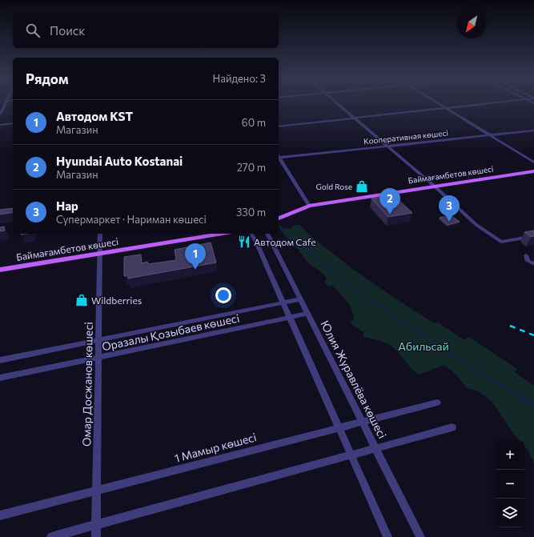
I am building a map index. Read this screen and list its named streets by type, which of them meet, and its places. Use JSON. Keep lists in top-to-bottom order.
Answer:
{
  "streets": {
    "main road": ["Баймағамбетов көшесі"],
    "street": [
      "Кооперативная көшесі",
      "Оразалы Қозыбаев көшесі",
      "Юлия Журавлёва көшесі",
      "Омар Досжанов көшесі",
      "1 Мамыр көшесі"
    ]
  },
  "crossings": [
    ["Баймағамбетов көшесі", "Омар Досжанов көшесі"],
    ["Оразалы Қозыбаев көшесі", "Юлия Журавлёва көшесі"],
    ["Оразалы Қозыбаев көшесі", "Омар Досжанов көшесі"],
    ["Юлия Журавлёва көшесі", "1 Мамыр көшесі"],
    ["Омар Досжанов көшесі", "1 Мамыр көшесі"]
  ],
  "parks": ["Абильсай"],
  "places": {
    "shop": ["Gold Rose", "Wildberries"],
    "restaurant": ["Автодом Cafe"]
  },
  "north": "bottom left",
  "page": {
    "search": "Поиск",
    "heading": ["Рядом", "Найдено: 3"],
    "list": [
      {
        "mark": "1",
        "name": "Автодом KST",
        "note": "Магазин",
        "value": "60 m"
      },
      {
        "mark": "2",
        "name": "Hyundai Auto Kostanai",
        "note": "Магазин",
        "value": "270 m"
      },
      {
        "mark": "3",
        "name": "Нар",
        "note": "Супермаркет · Нариман көшесі",
        "value": "330 m"
      }
    ],
    "pins": ["2", "3", "1"],
    "map_buttons": ["+", "−"]
  }
}
